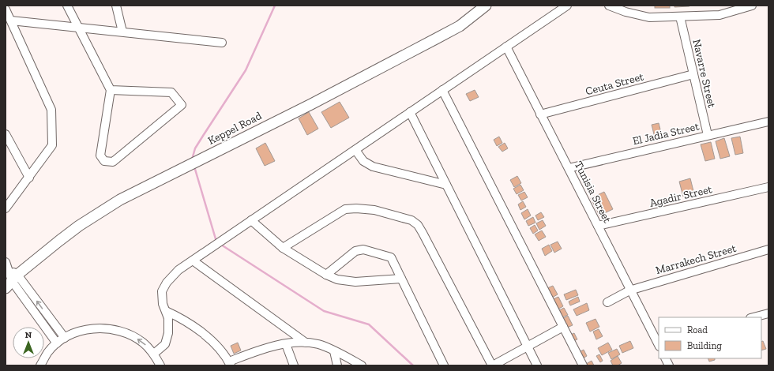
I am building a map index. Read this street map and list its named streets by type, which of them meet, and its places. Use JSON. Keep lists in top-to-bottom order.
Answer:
{
  "streets": {
    "street": [
      "Navarre Street",
      "Ceuta Street",
      "Keppel Road",
      "El Jadia Street",
      "Tunisia Street",
      "Agadir Street",
      "Marrakech Street"
    ]
  },
  "crossings": [
    ["Navarre Street", "Ceuta Street"],
    ["Navarre Street", "El Jadia Street"],
    ["Ceuta Street", "Tunisia Street"],
    ["El Jadia Street", "Tunisia Street"],
    ["Tunisia Street", "Agadir Street"],
    ["Tunisia Street", "Marrakech Street"]
  ],
  "legend": ["Road", "Building"],
  "north": "top"
}
